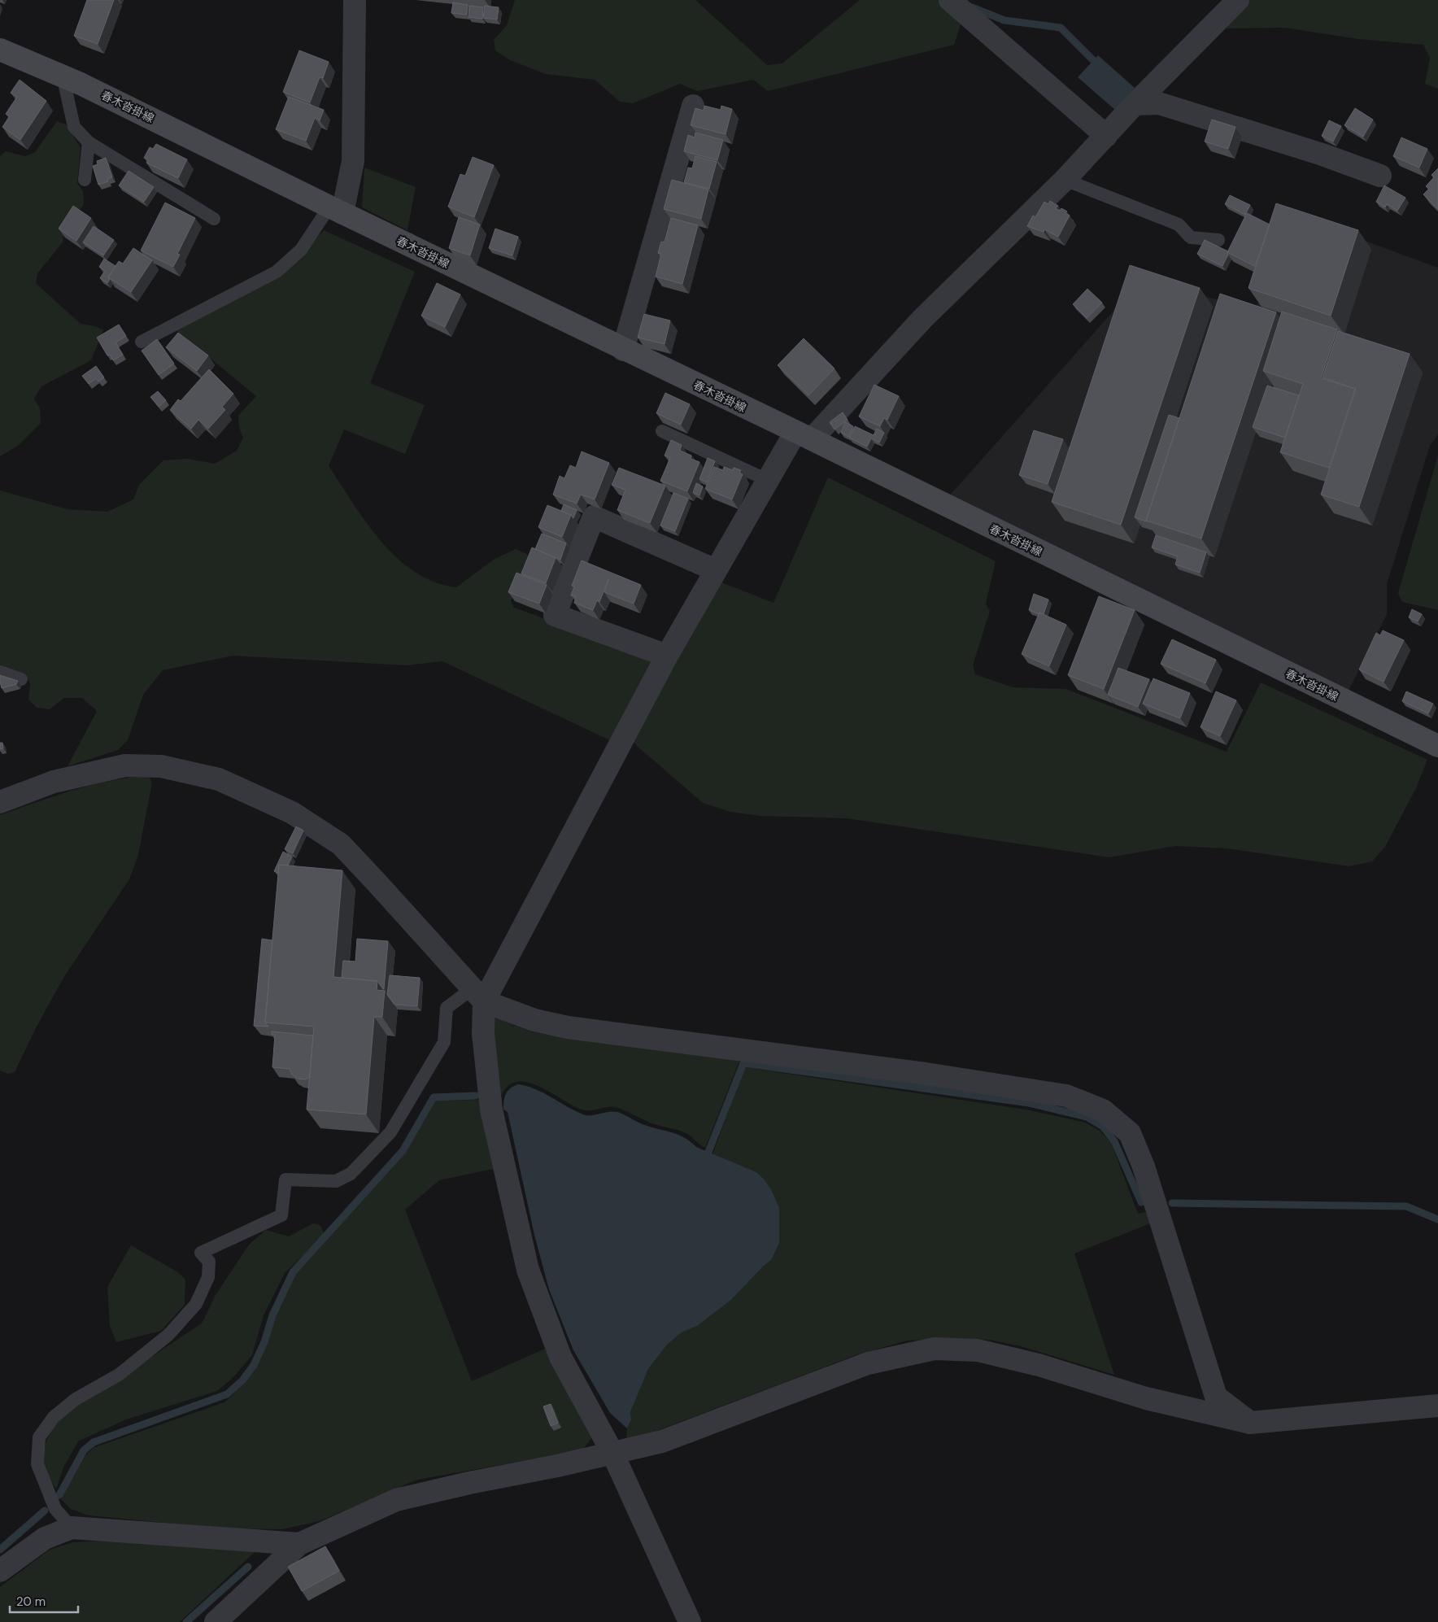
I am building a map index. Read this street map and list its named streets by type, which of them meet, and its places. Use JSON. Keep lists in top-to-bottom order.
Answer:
{
  "streets": {
    "main road": ["春木沓掛線"]
  },
  "scale_bar": "20 m"
}
